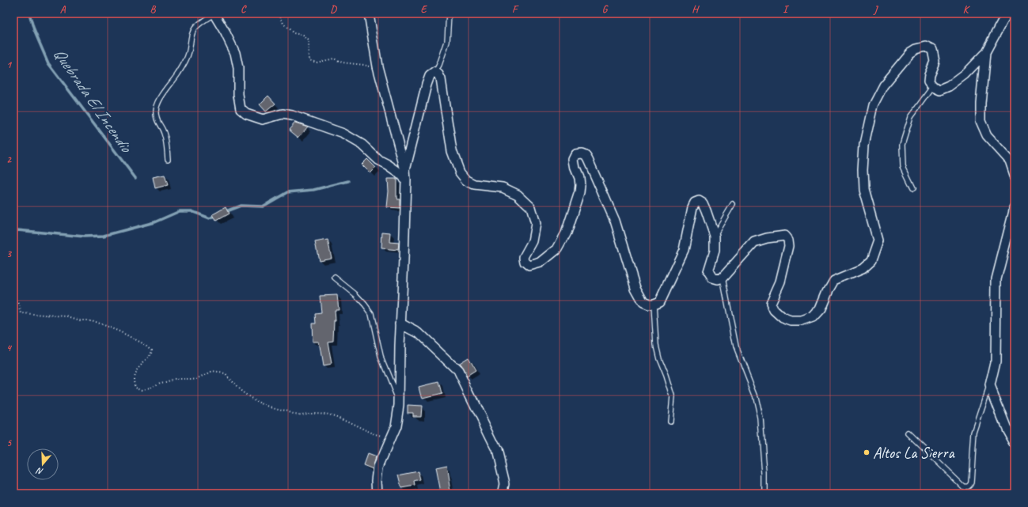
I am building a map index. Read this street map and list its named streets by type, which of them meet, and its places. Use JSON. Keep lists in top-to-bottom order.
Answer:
{
  "water": ["Quebrada El Incendio"],
  "places": ["Altos La Sierra"],
  "north": "bottom",
  "grid": {
    "columns": [
      "A",
      "B",
      "C",
      "D",
      "E",
      "F",
      "G",
      "H",
      "I",
      "J",
      "K"
    ],
    "rows": [
      "1",
      "2",
      "3",
      "4",
      "5"
    ]
  }
}
